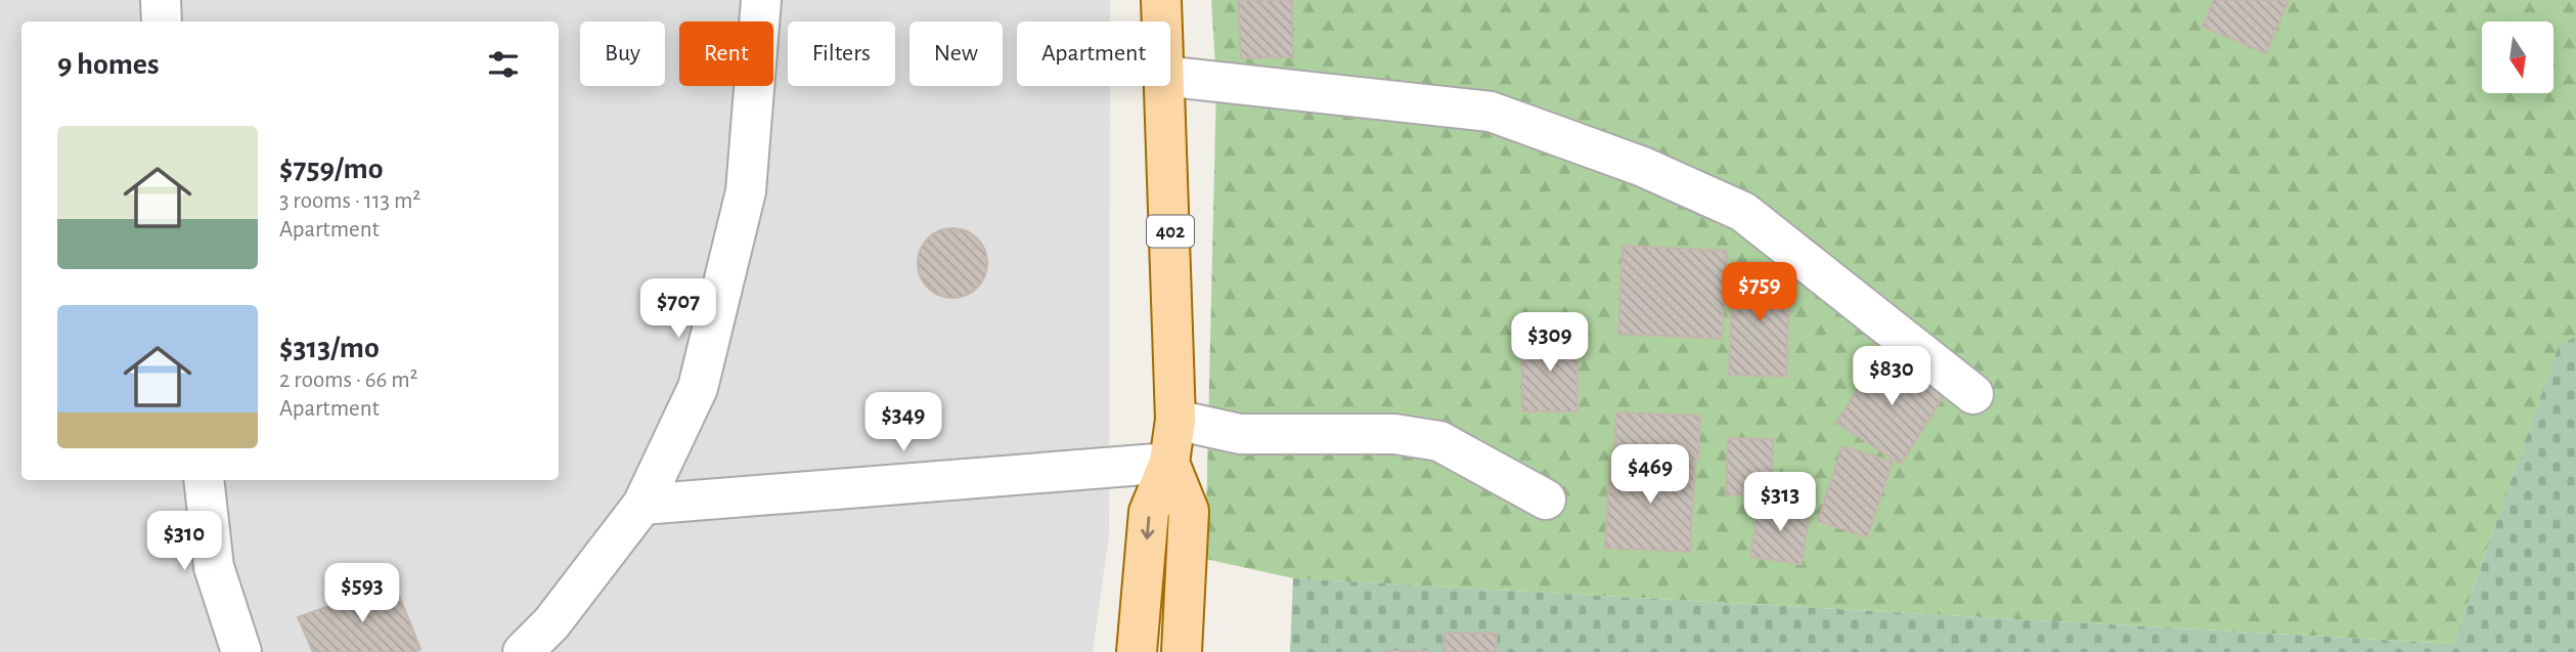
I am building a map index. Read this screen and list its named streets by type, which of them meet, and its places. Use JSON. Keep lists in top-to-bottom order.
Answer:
{
  "streets": {
    "main road": ["402"]
  },
  "north": "bottom",
  "page": {
    "chip": [
      "Buy",
      "Rent",
      "Filters",
      "New",
      "Apartment"
    ],
    "heading": "9 homes",
    "list": [
      {
        "name": "$759/mo",
        "note": "3 rooms · 113 m² · Apartment"
      },
      {
        "name": "$313/mo",
        "note": "2 rooms · 66 m² · Apartment"
      }
    ],
    "price": [
      "$759",
      "$707",
      "$309",
      "$830",
      "$349",
      "$469",
      "$313",
      "$310",
      "$593"
    ]
  }
}
